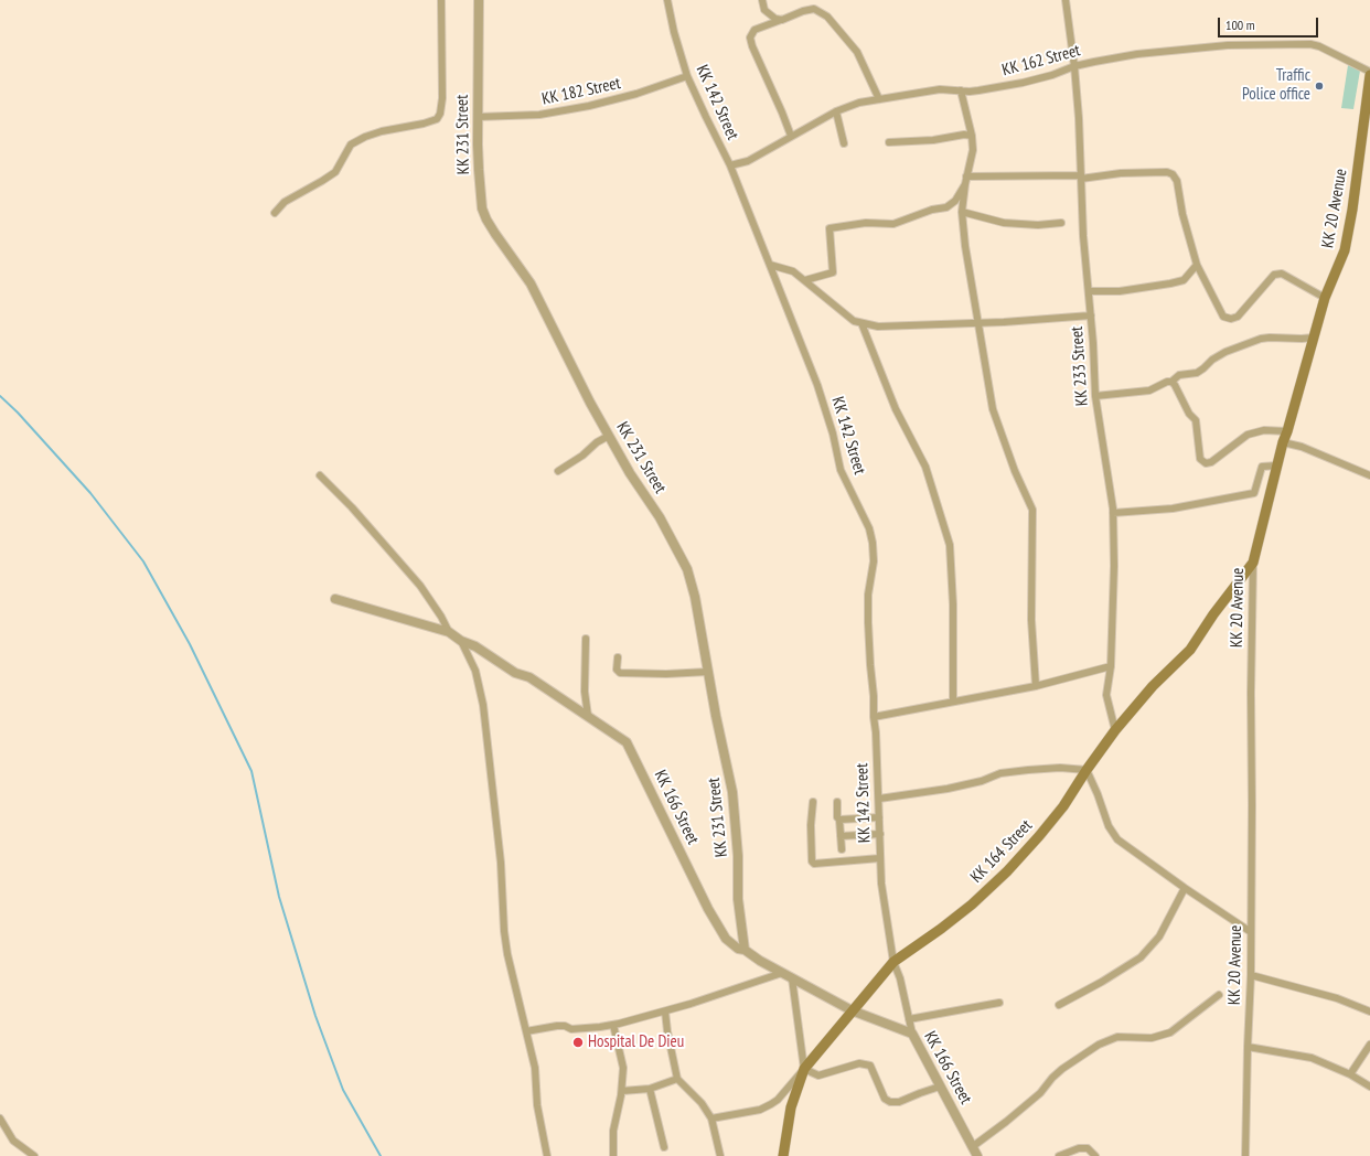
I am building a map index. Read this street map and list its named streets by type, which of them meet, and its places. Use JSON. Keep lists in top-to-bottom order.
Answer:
{
  "streets": {
    "main road": ["KK 20 Avenue", "KK 164 Street"],
    "street": [
      "KK 162 Street",
      "KK 182 Street",
      "KK 142 Street",
      "KK 231 Street",
      "KK 233 Street",
      "KK 166 Street"
    ]
  },
  "crossings": [
    ["KK 162 Street", "KK 142 Street"],
    ["KK 162 Street", "KK 233 Street"],
    ["KK 182 Street", "KK 142 Street"],
    ["KK 182 Street", "KK 231 Street"],
    ["KK 142 Street", "KK 166 Street"],
    ["KK 142 Street", "KK 164 Street"],
    ["KK 231 Street", "KK 166 Street"],
    ["KK 20 Avenue", "KK 164 Street"],
    ["KK 233 Street", "KK 164 Street"],
    ["KK 166 Street", "KK 164 Street"]
  ],
  "places": ["Traffic Police office", "Hospital De Dieu"],
  "scale_bar": "100 m"
}
